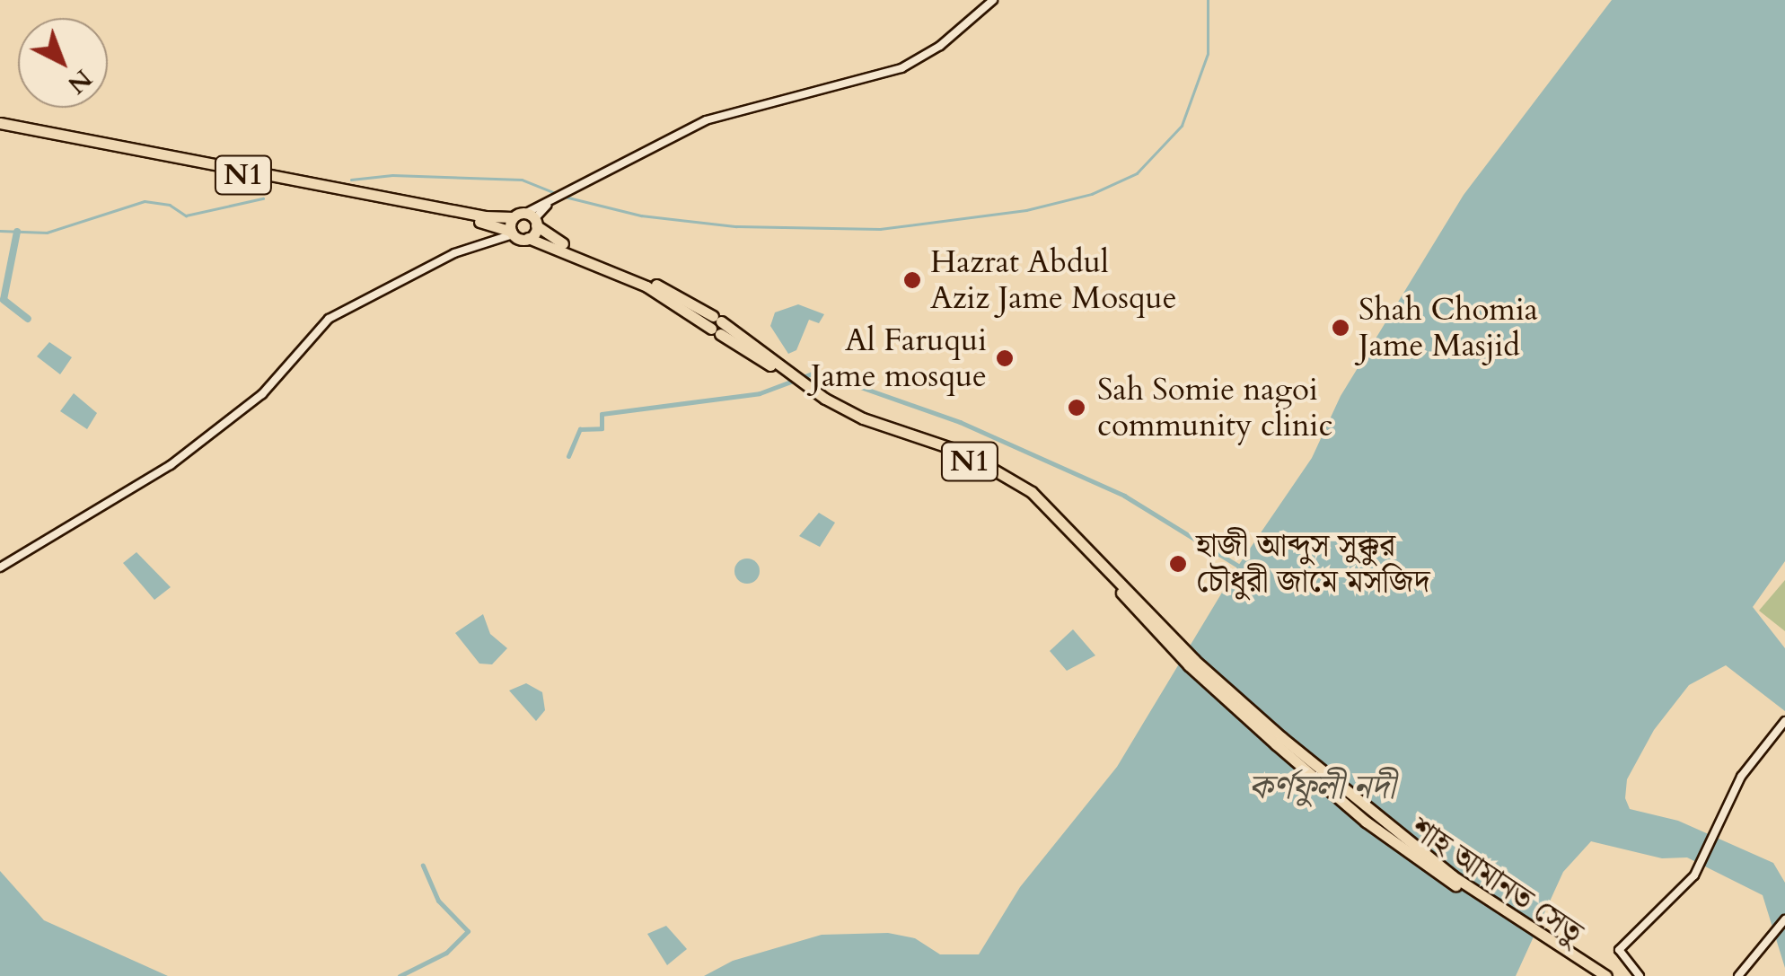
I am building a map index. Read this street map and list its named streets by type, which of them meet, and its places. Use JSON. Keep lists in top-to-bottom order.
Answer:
{
  "streets": {
    "highway": ["N1", "শাহ আমানত সেতু"]
  },
  "crossings": [
    ["N1", "শাহ আমানত সেতু"]
  ],
  "water": ["কর্ণফুলী নদী"],
  "places": [
    "Hazrat Abdul Aziz Jame Mosque",
    "Shah Chomia Jame Masjid",
    "Al Faruqui Jame mosque",
    "Sah Somie nagoi community clinic",
    "হাজী আব্দুস সুক্কুর চৌধুরী জামে মসজিদ"
  ],
  "north": "bottom right"
}
